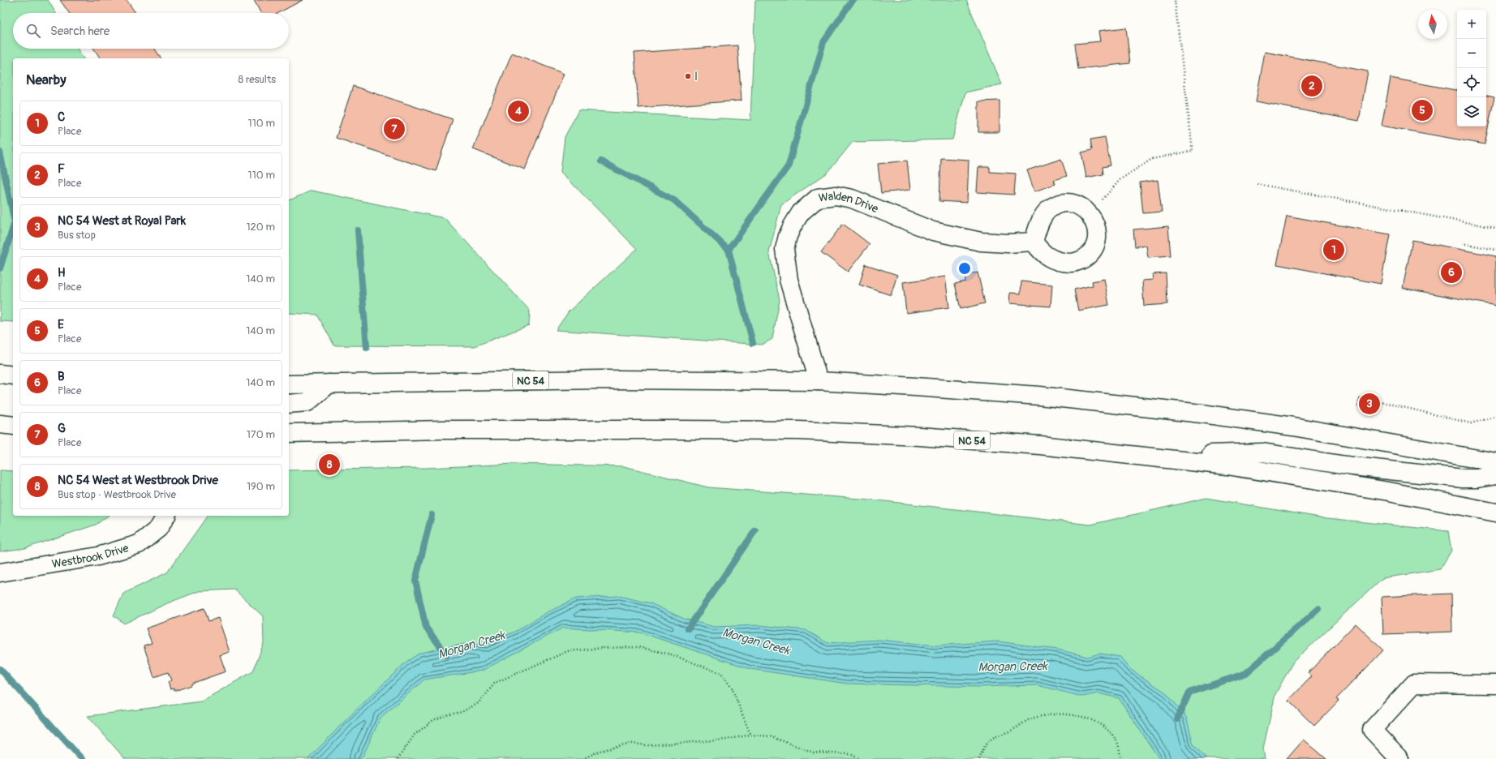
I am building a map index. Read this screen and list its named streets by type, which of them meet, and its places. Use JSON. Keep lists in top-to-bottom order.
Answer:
{
  "streets": {
    "main road": ["Walden Drive", "NC 54", "Westbrook Drive"]
  },
  "crossings": [
    ["Walden Drive", "NC 54"]
  ],
  "water": ["Morgan Creek"],
  "places": ["I"],
  "north": "top",
  "page": {
    "map_buttons": ["+", "−"],
    "search": "Search here",
    "heading": ["Nearby", "8 results"],
    "pins": [
      "2",
      "5",
      "4",
      "7",
      "1",
      "6",
      "3",
      "8"
    ],
    "list": [
      {
        "mark": "1",
        "name": "C",
        "note": "Place",
        "value": "110 m"
      },
      {
        "mark": "2",
        "name": "F",
        "note": "Place",
        "value": "110 m"
      },
      {
        "mark": "3",
        "name": "NC 54 West at Royal Park",
        "note": "Bus stop",
        "value": "120 m"
      },
      {
        "mark": "4",
        "name": "H",
        "note": "Place",
        "value": "140 m"
      },
      {
        "mark": "5",
        "name": "E",
        "note": "Place",
        "value": "140 m"
      },
      {
        "mark": "6",
        "name": "B",
        "note": "Place",
        "value": "140 m"
      },
      {
        "mark": "7",
        "name": "G",
        "note": "Place",
        "value": "170 m"
      },
      {
        "mark": "8",
        "name": "NC 54 West at Westbrook Drive",
        "note": "Bus stop · Westbrook Drive",
        "value": "190 m"
      }
    ]
  }
}
